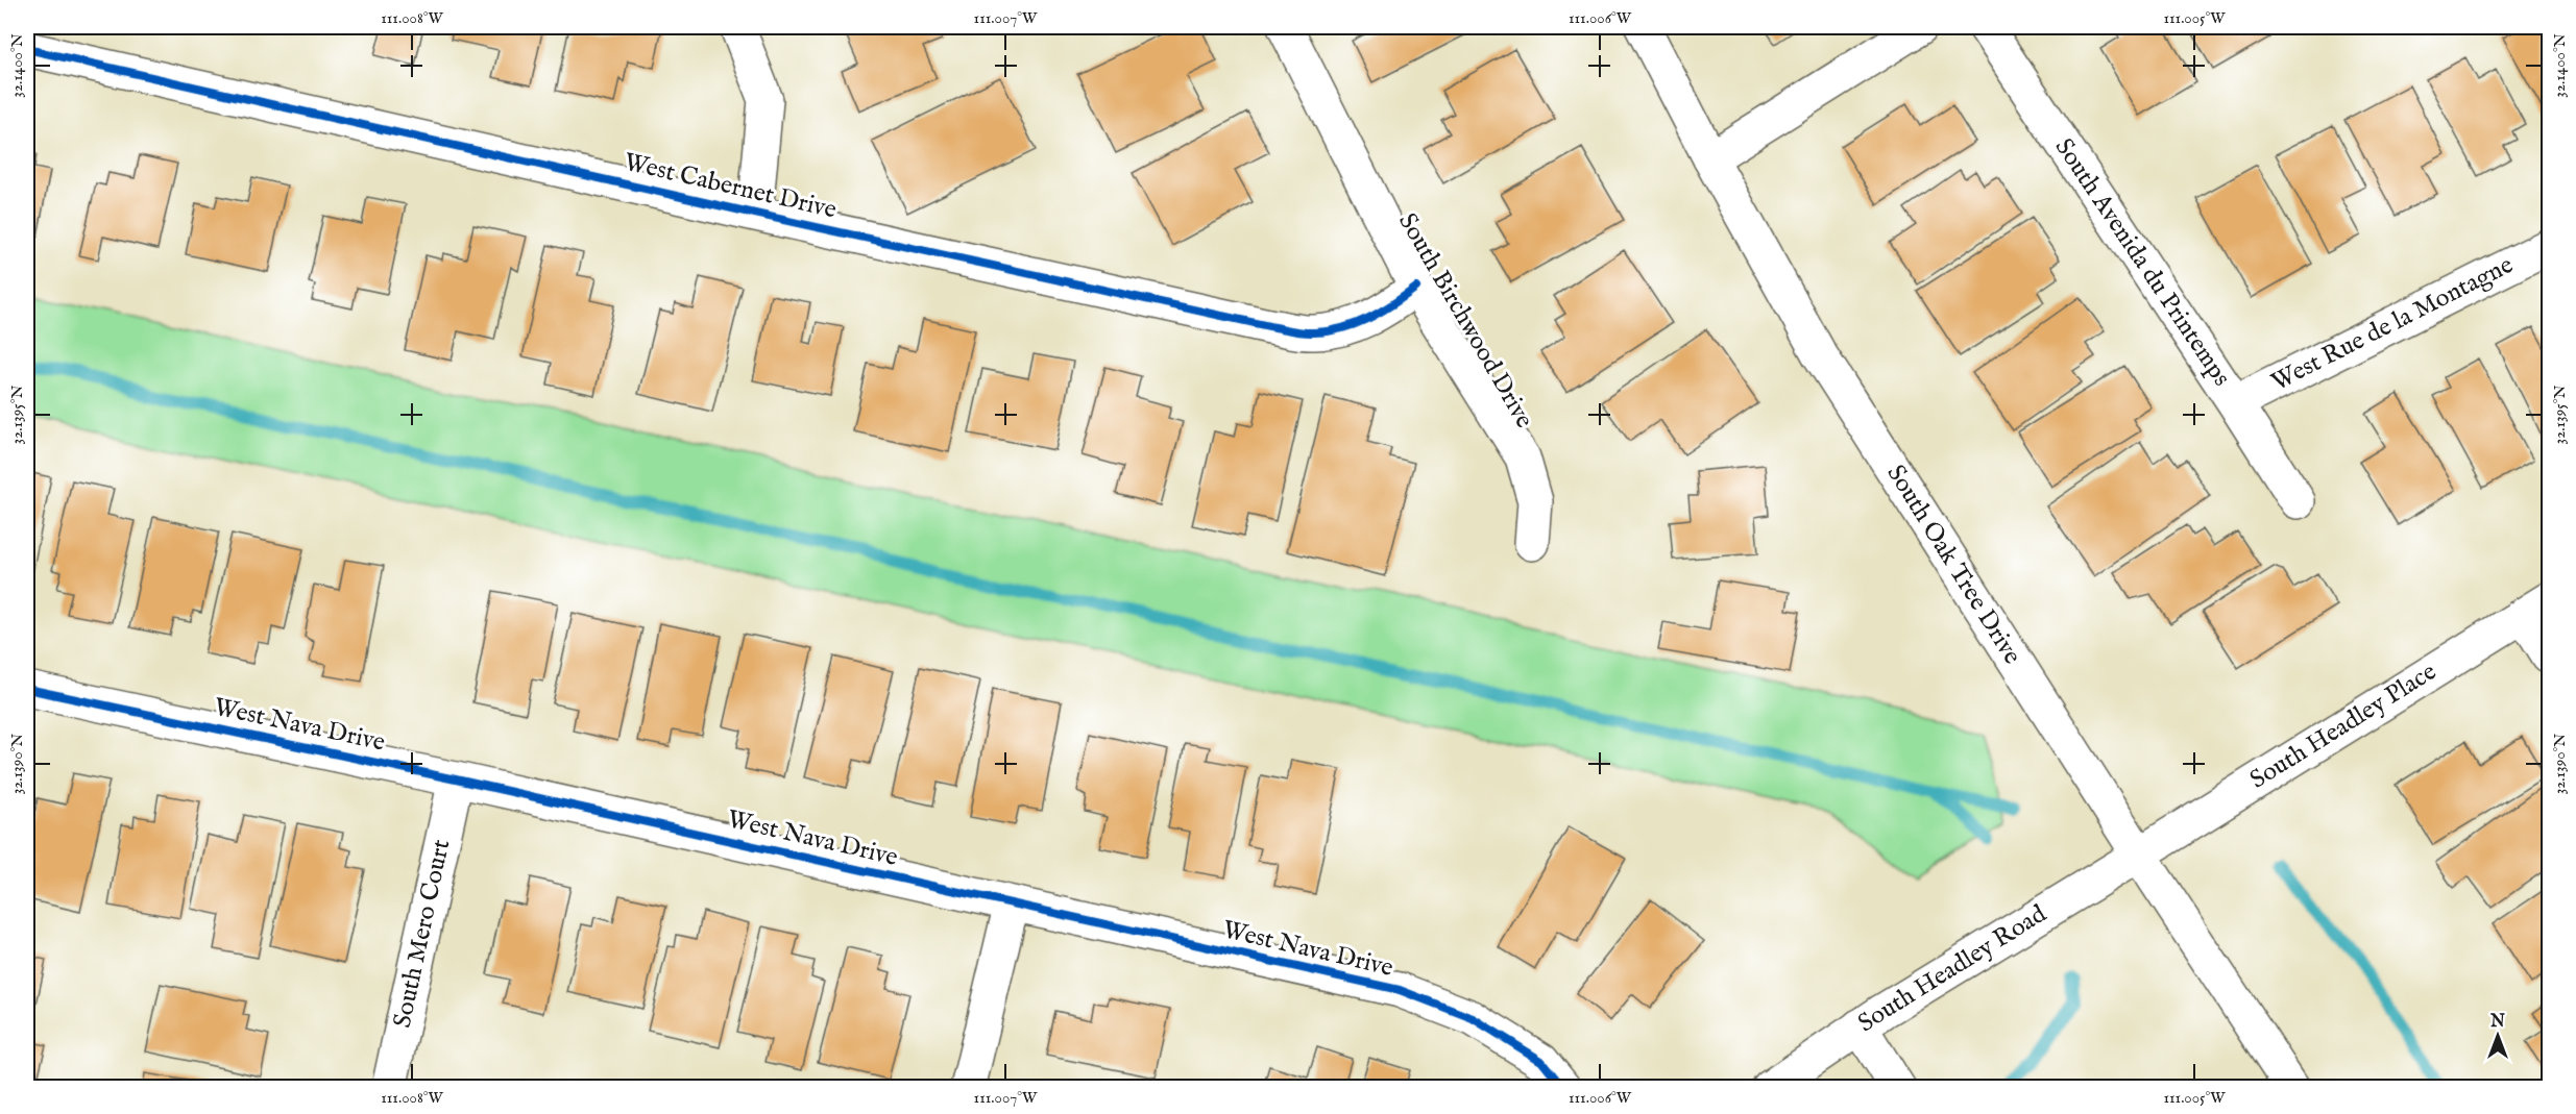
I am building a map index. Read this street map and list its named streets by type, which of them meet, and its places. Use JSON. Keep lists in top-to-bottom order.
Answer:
{
  "streets": {
    "street": [
      "West Cabernet Drive",
      "South Avenida du Printemps",
      "South Birchwood Drive",
      "West Rue de la Montagne",
      "South Oak Tree Drive",
      "West Nava Drive",
      "South Headley Place",
      "South Mero Court",
      "South Headley Road"
    ]
  },
  "crossings": [
    ["West Cabernet Drive", "South Birchwood Drive"],
    ["South Avenida du Printemps", "West Rue de la Montagne"],
    ["South Oak Tree Drive", "South Headley Place"],
    ["South Oak Tree Drive", "South Headley Road"],
    ["West Nava Drive", "South Mero Court"],
    ["South Headley Place", "South Headley Road"]
  ],
  "north": "top",
  "coordinates": [
    "111.008°W",
    "111.007°W",
    "111.006°W",
    "111.005°W",
    "32.1400°N",
    "32.1395°N",
    "32.1390°N"
  ]
}
